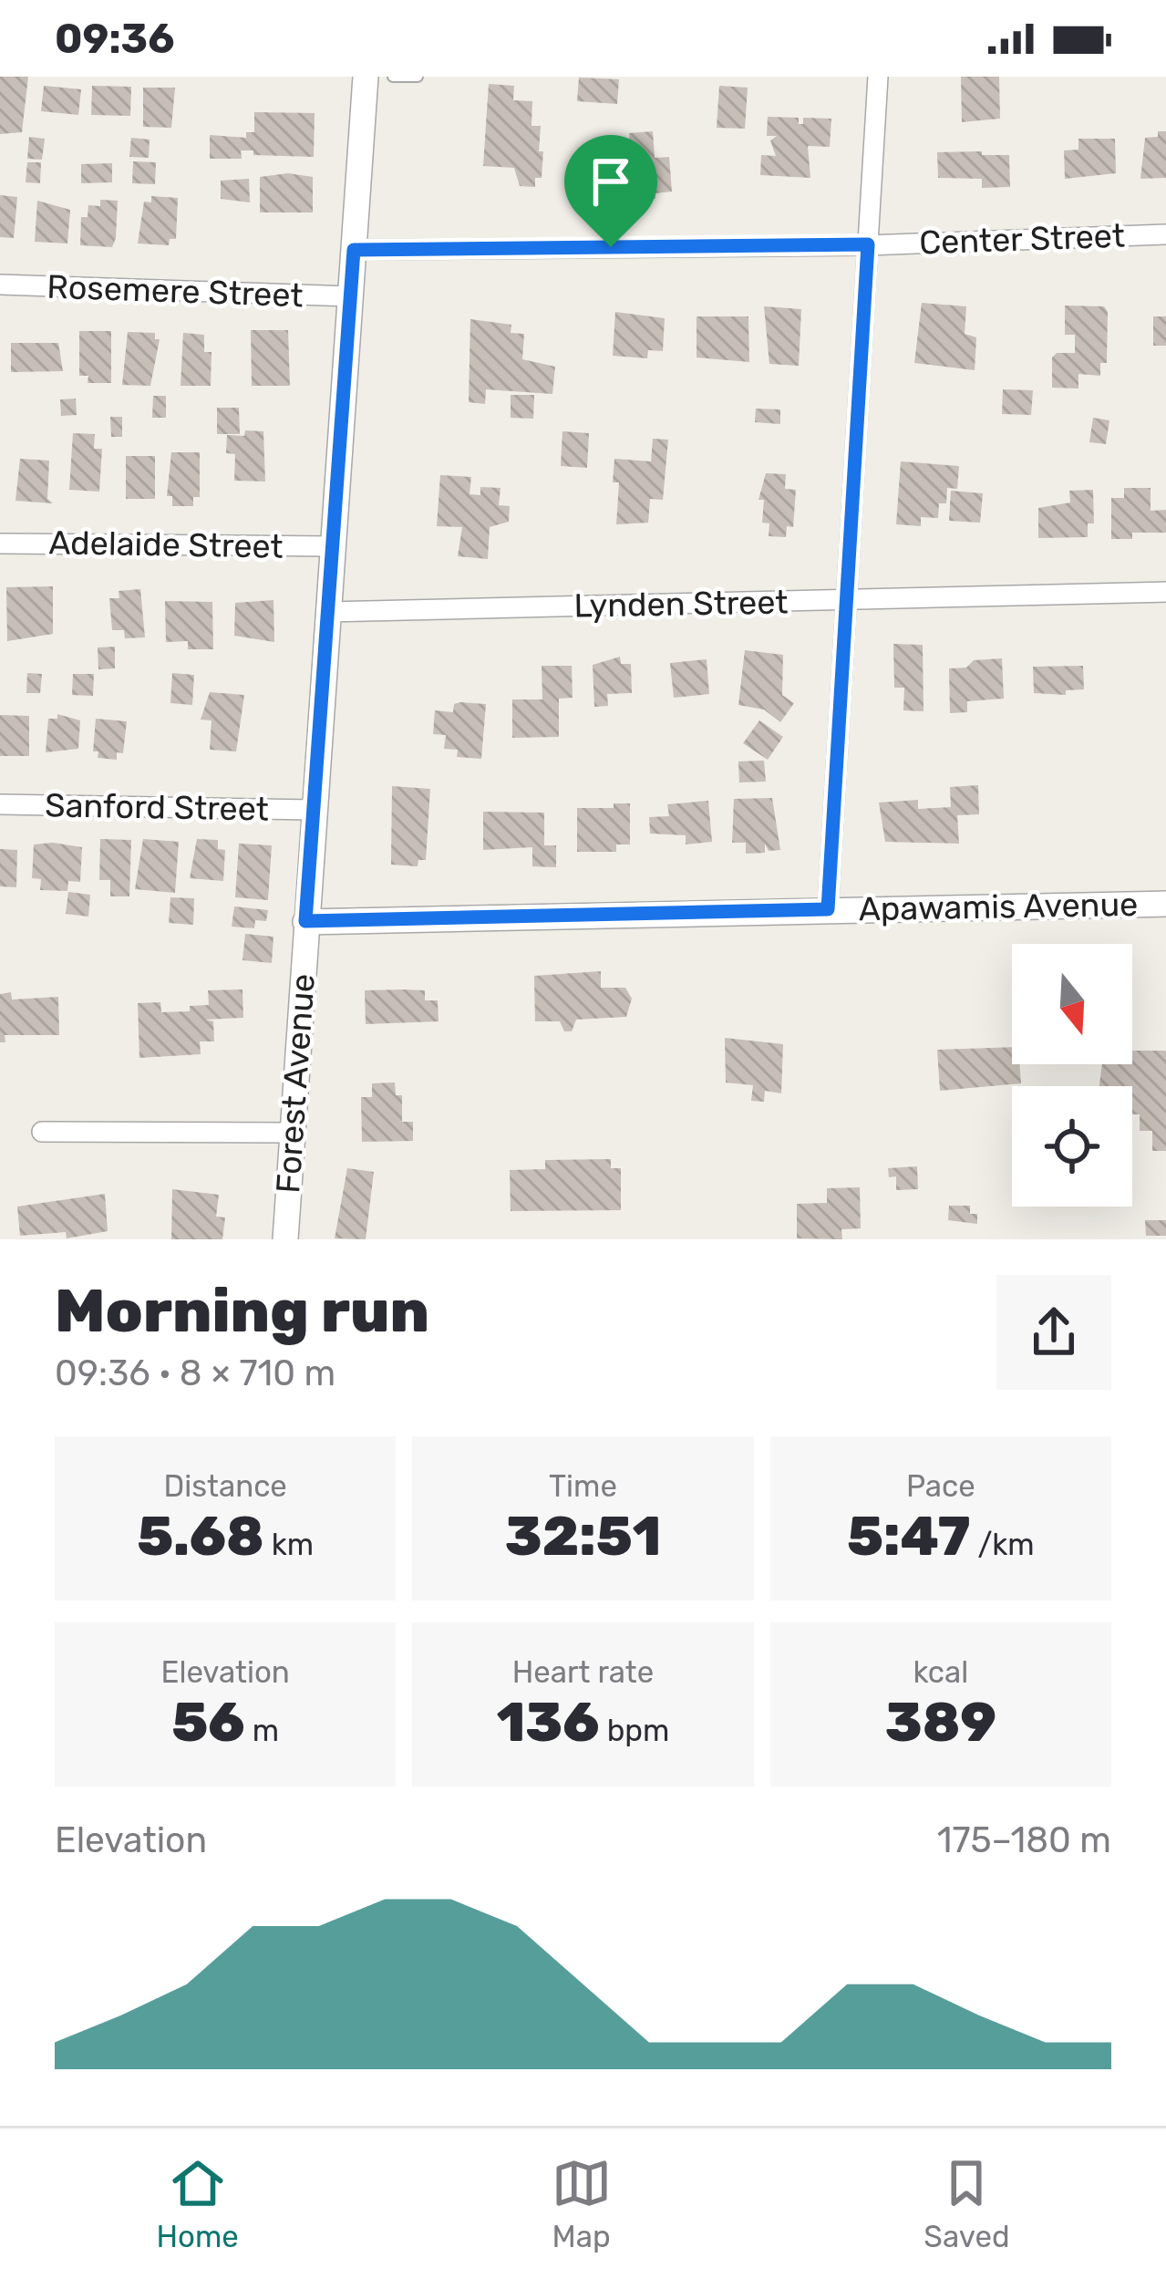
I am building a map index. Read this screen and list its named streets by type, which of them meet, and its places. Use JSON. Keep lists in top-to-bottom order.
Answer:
{
  "streets": {
    "street": [
      "Center Street",
      "Rosemere Street",
      "Adelaide Street",
      "Lynden Street",
      "Sanford Street",
      "Apawamis Avenue",
      "Forest Avenue"
    ]
  },
  "crossings": [
    ["Center Street", "Forest Avenue"],
    ["Rosemere Street", "Forest Avenue"],
    ["Adelaide Street", "Forest Avenue"],
    ["Lynden Street", "Forest Avenue"],
    ["Sanford Street", "Forest Avenue"],
    ["Apawamis Avenue", "Forest Avenue"]
  ],
  "north": "bottom",
  "page": {
    "status": "09:36",
    "heading": ["Morning run", "09:36 · 8 × 710 m"],
    "stats": [
      ["Distance", "5.68 km"],
      ["Time", "32:51"],
      ["Pace", "5:47 /km"],
      ["Elevation", "56 m"],
      ["Heart rate", "136 bpm"],
      ["kcal", "389"]
    ],
    "chart": ["Elevation", "175–180 m"],
    "tabs": ["Home", "Map", "Saved"]
  }
}
